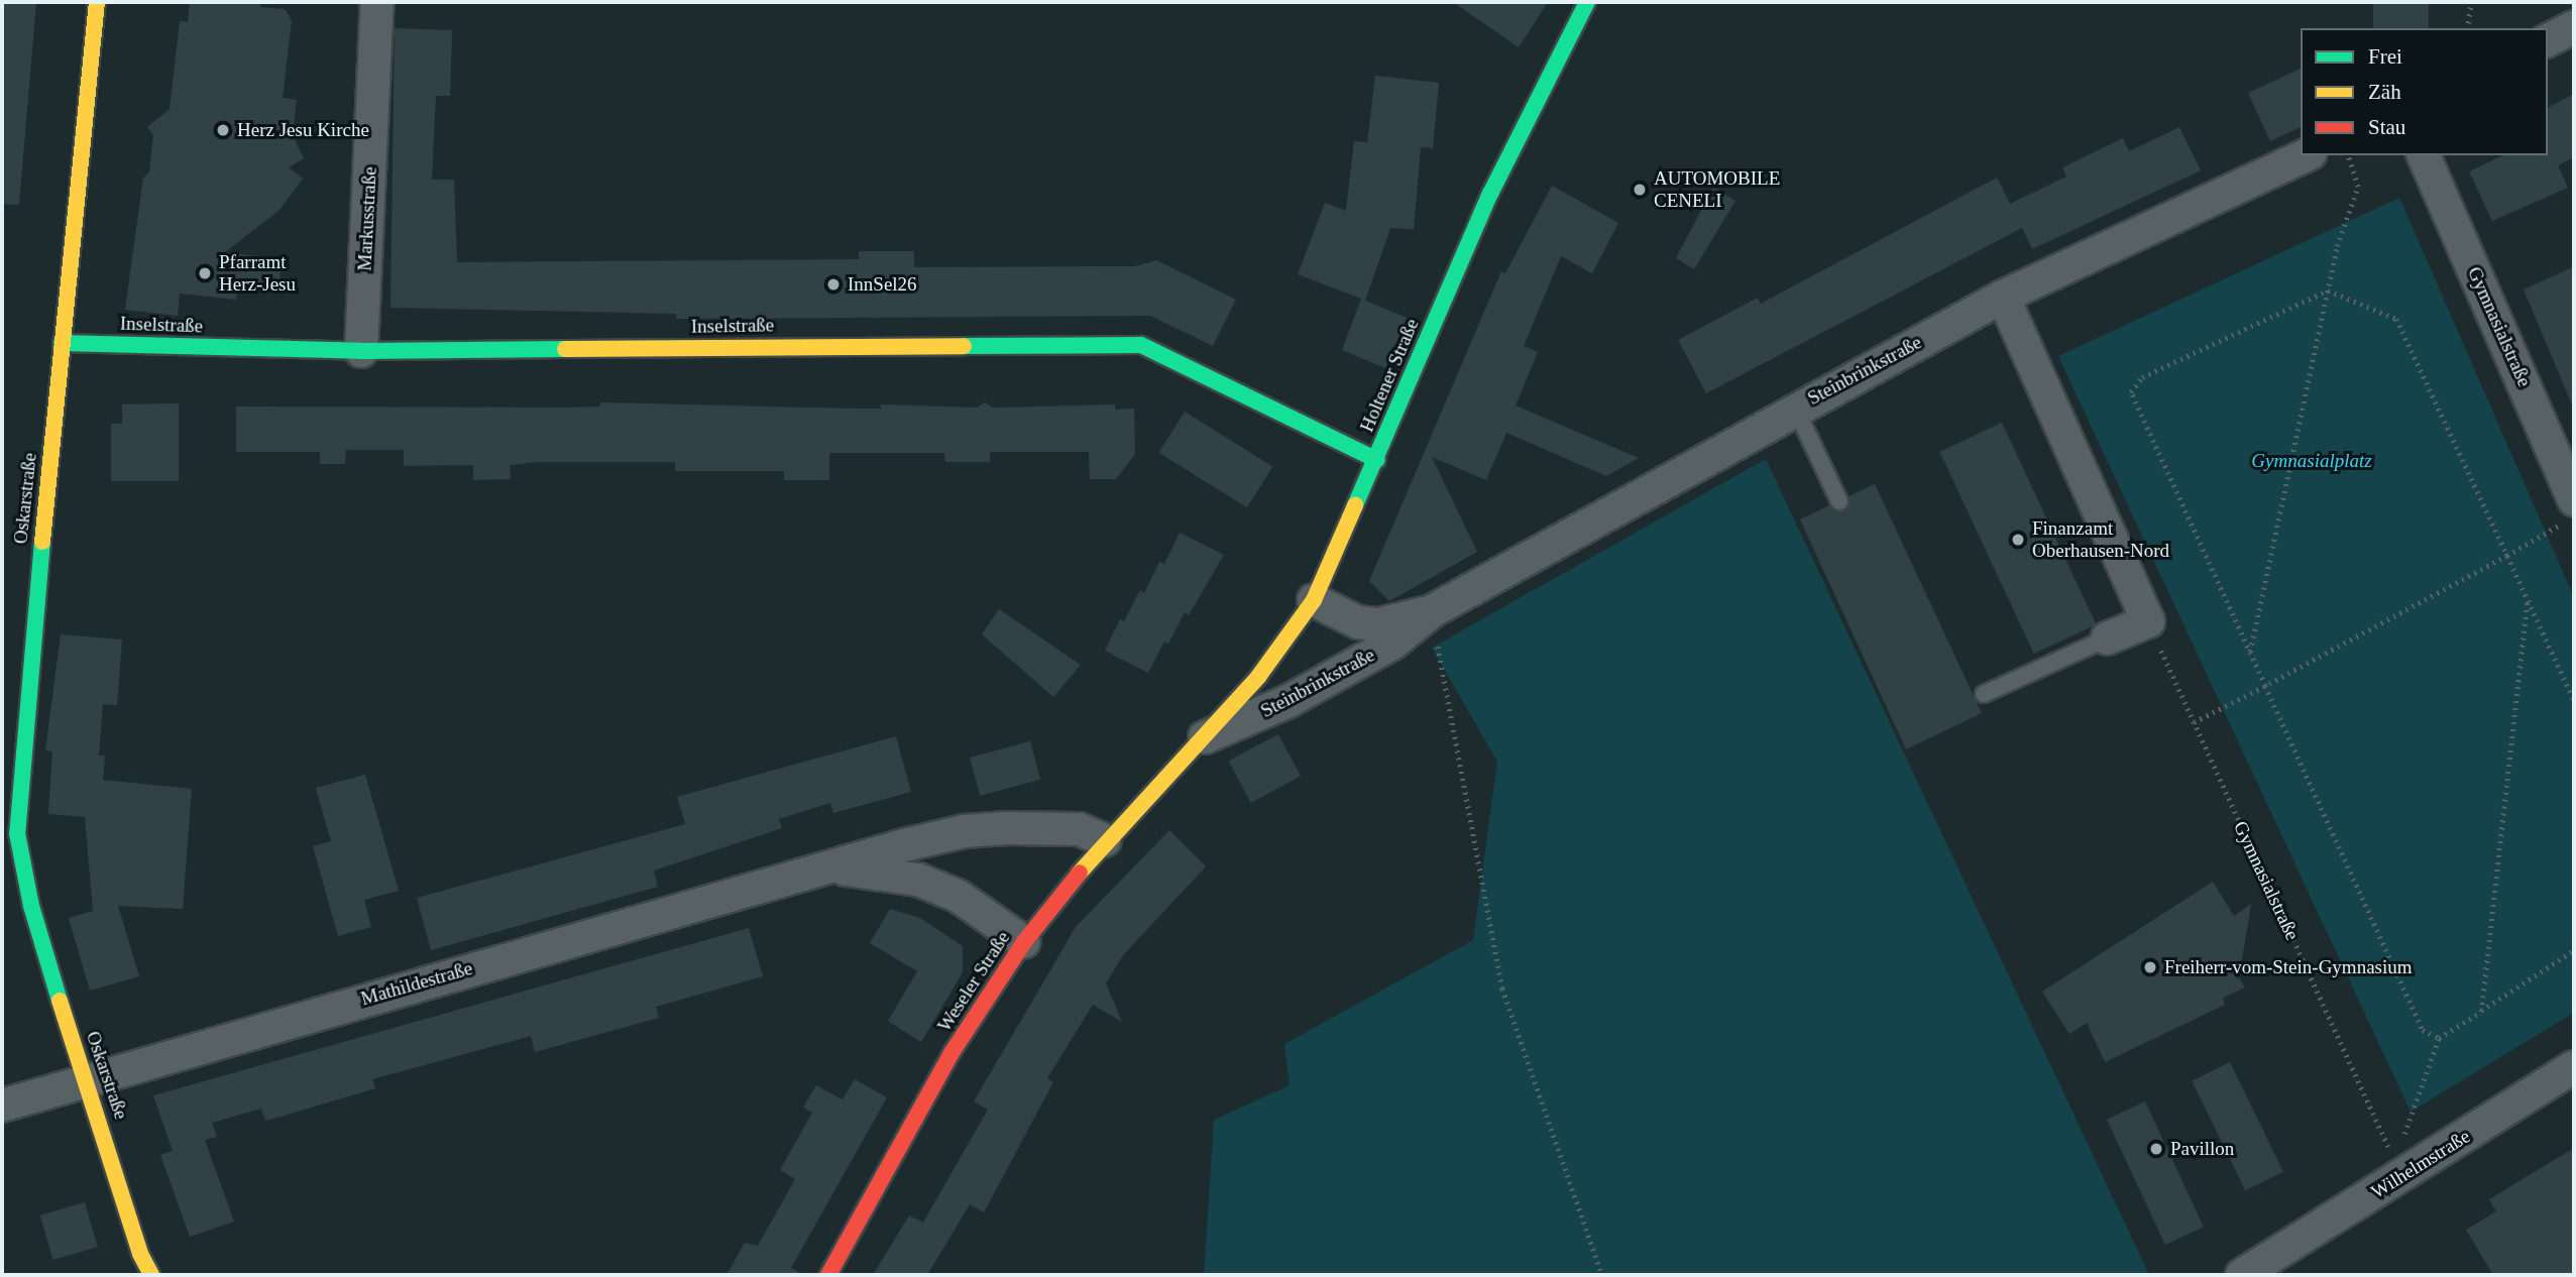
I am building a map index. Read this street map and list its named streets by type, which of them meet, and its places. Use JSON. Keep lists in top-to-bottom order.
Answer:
{
  "streets": {
    "street": [
      "Markusstraße",
      "Inselstraße",
      "Gymnasialstraße",
      "Steinbrinkstraße",
      "Holtener Straße",
      "Oskarstraße",
      "Weseler Straße",
      "Mathildestraße",
      "Wilhelmstraße"
    ]
  },
  "crossings": [
    ["Markusstraße", "Inselstraße"],
    ["Inselstraße", "Holtener Straße"],
    ["Inselstraße", "Oskarstraße"],
    ["Gymnasialstraße", "Wilhelmstraße"],
    ["Steinbrinkstraße", "Holtener Straße"],
    ["Steinbrinkstraße", "Weseler Straße"],
    ["Holtener Straße", "Weseler Straße"],
    ["Oskarstraße", "Mathildestraße"],
    ["Weseler Straße", "Mathildestraße"]
  ],
  "parks": ["Gymnasialplatz"],
  "places": [
    "Herz Jesu Kirche",
    "AUTOMOBILE CENELI",
    "Pfarramt Herz-Jesu",
    "InnSel26",
    "Finanzamt Oberhausen-Nord",
    "Freiherr-vom-Stein-Gymnasium",
    "Pavillon"
  ],
  "legend": ["Frei", "Zäh", "Stau"]
}
